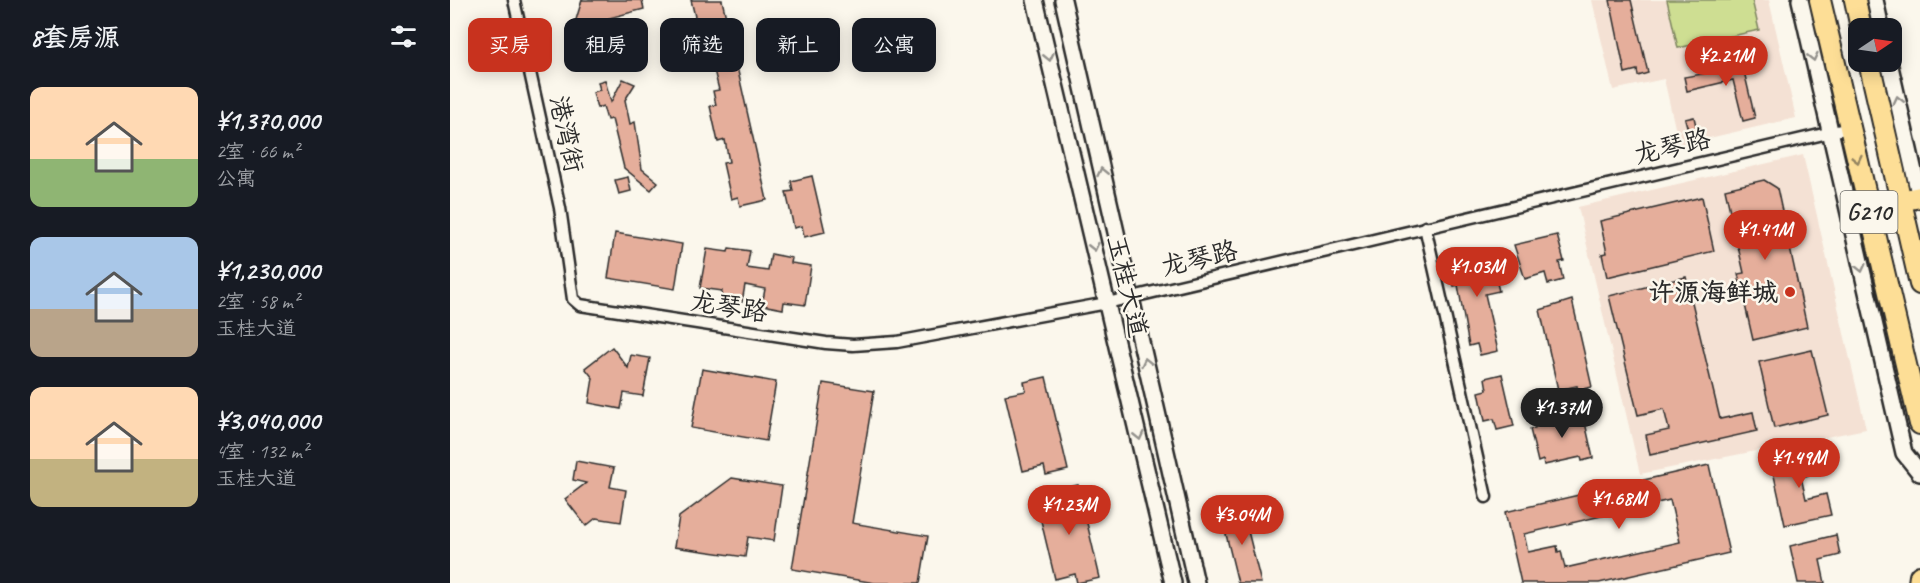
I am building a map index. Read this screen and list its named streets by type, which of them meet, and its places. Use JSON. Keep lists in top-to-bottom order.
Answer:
{
  "streets": {
    "highway": ["G210"],
    "main road": ["玉桂大道"],
    "street": ["港湾街", "龙琴路"]
  },
  "crossings": [
    ["港湾街", "龙琴路"],
    ["龙琴路", "G210"],
    ["龙琴路", "玉桂大道"]
  ],
  "places": ["许源海鲜城"],
  "north": "right",
  "page": {
    "heading": "8套房源",
    "chip": [
      "买房",
      "租房",
      "筛选",
      "新上",
      "公寓"
    ],
    "price": [
      "¥2.21M",
      "¥1.41M",
      "¥1.03M",
      "¥1.37M",
      "¥1.49M",
      "¥1.68M",
      "¥1.23M",
      "¥3.04M"
    ],
    "list": [
      {
        "name": "¥1,370,000",
        "note": "2室 · 66 m² · 公寓"
      },
      {
        "name": "¥1,230,000",
        "note": "2室 · 58 m² · 玉桂大道"
      },
      {
        "name": "¥3,040,000",
        "note": "4室 · 132 m² · 玉桂大道"
      }
    ]
  }
}
